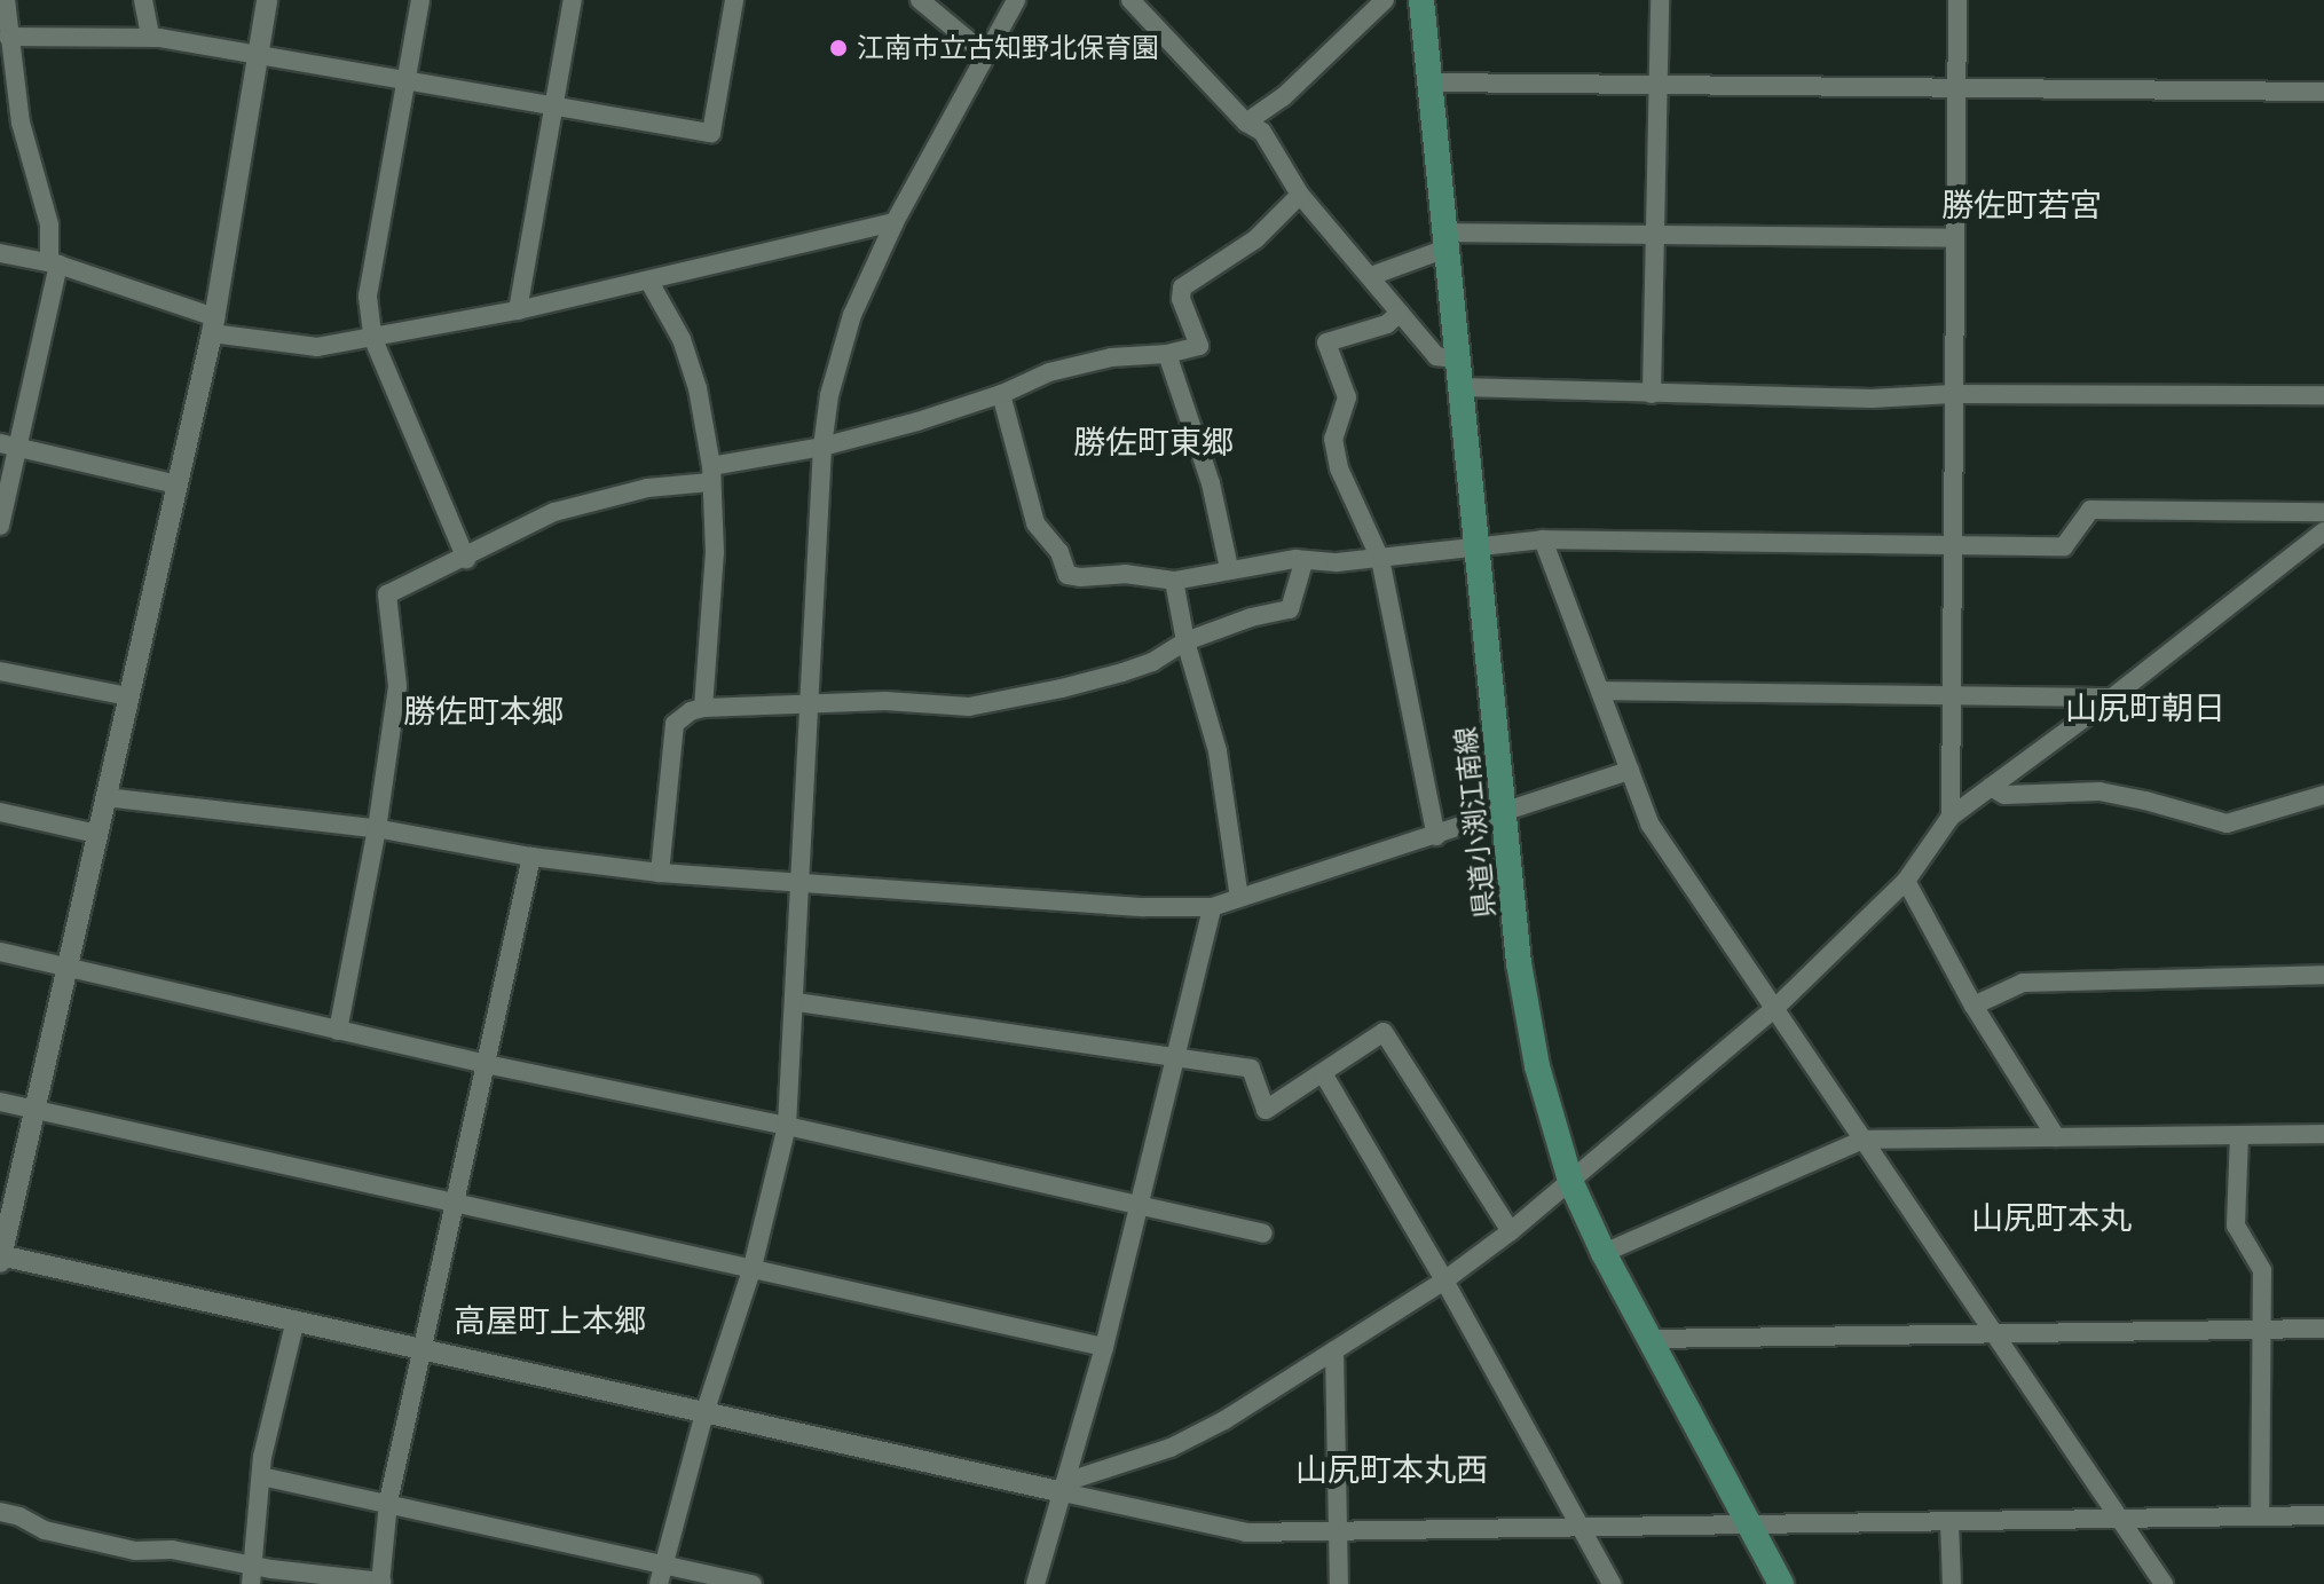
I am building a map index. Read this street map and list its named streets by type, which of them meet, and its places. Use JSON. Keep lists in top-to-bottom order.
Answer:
{
  "streets": {
    "main road": ["県道小渕江南線"]
  },
  "districts": [
    "勝佐町若宮",
    "勝佐町東郷",
    "山尻町朝日",
    "勝佐町本郷",
    "山尻町本丸",
    "高屋町上本郷",
    "山尻町本丸西"
  ],
  "places": ["江南市立古知野北保育園"]
}
